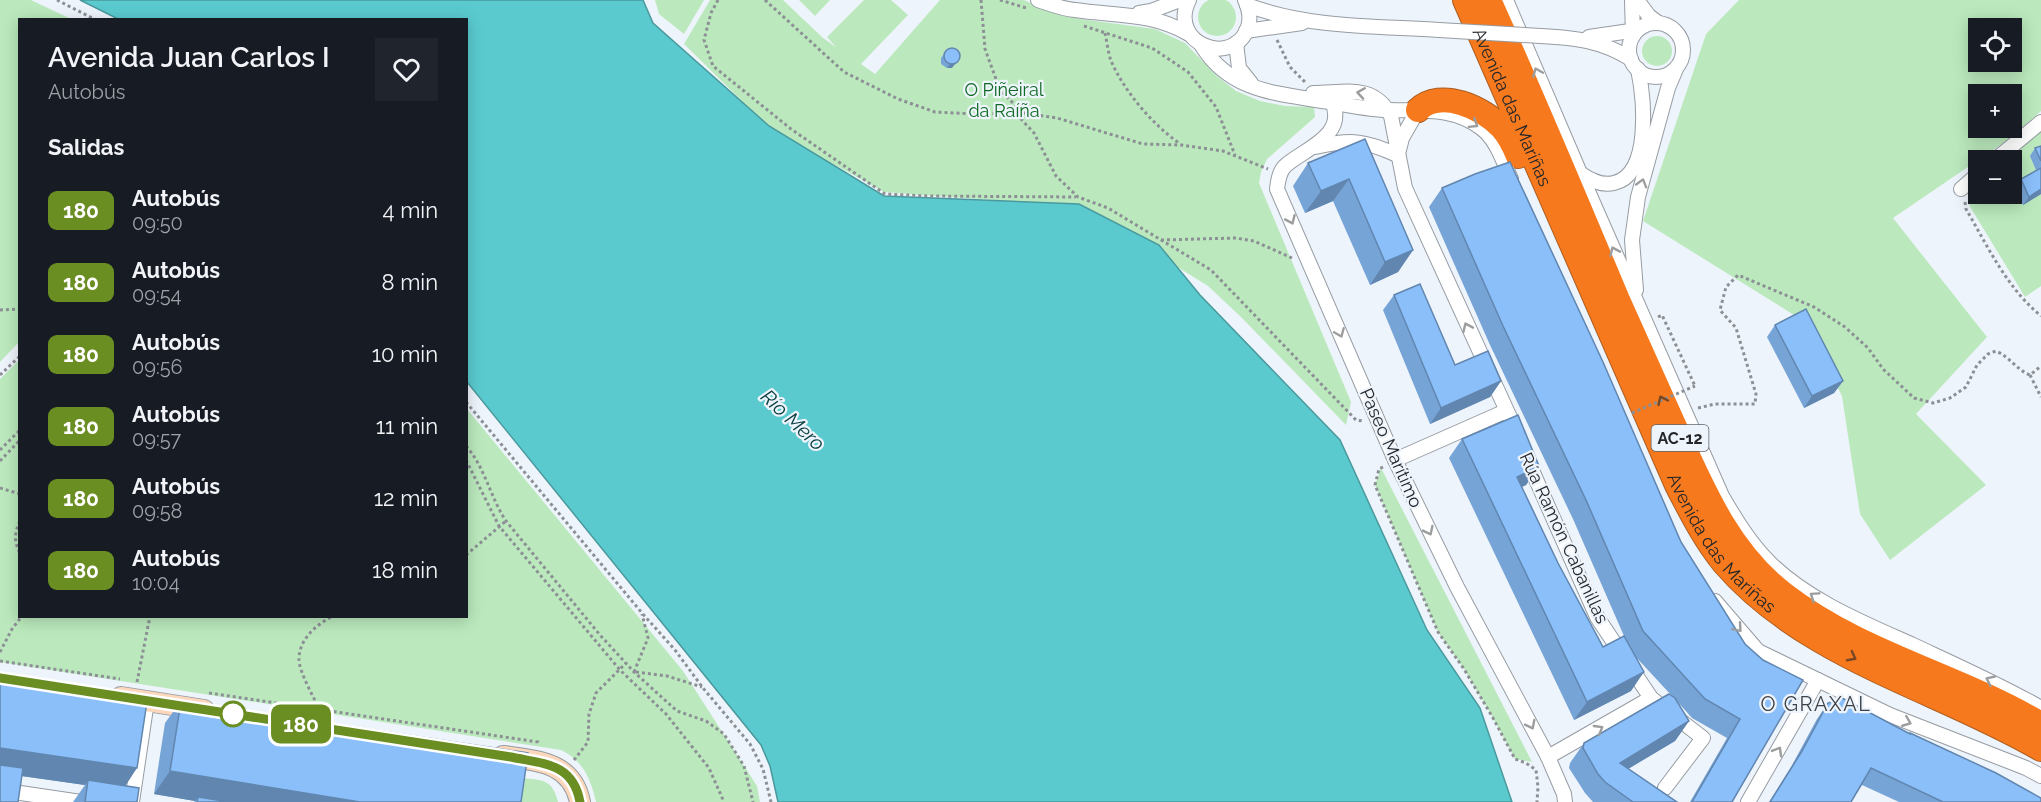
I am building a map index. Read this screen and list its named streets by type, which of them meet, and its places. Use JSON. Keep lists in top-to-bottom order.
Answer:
{
  "streets": {
    "highway": ["Avenida das Mariñas", "AC-12"],
    "street": ["Paseo Marítimo", "Rúa Ramón Cabanillas"]
  },
  "one_way": ["Paseo Marítimo", "Rúa Ramón Cabanillas"],
  "districts": ["O GRAXAL"],
  "water": ["Río Mero"],
  "parks": ["O Piñeiral da Raíña"],
  "lines": ["bus line 180"],
  "page": {
    "on_map": "180",
    "map_buttons": ["+", "−"],
    "heading": [
      ["Avenida Juan Carlos I", "Autobús"],
      "Salidas"
    ],
    "list": [
      {
        "mark": "180",
        "name": "Autobús",
        "note": "09:50",
        "value": "4 min"
      },
      {
        "mark": "180",
        "name": "Autobús",
        "note": "09:54",
        "value": "8 min"
      },
      {
        "mark": "180",
        "name": "Autobús",
        "note": "09:56",
        "value": "10 min"
      },
      {
        "mark": "180",
        "name": "Autobús",
        "note": "09:57",
        "value": "11 min"
      },
      {
        "mark": "180",
        "name": "Autobús",
        "note": "09:58",
        "value": "12 min"
      },
      {
        "mark": "180",
        "name": "Autobús",
        "note": "10:04",
        "value": "18 min"
      }
    ]
  }
}
